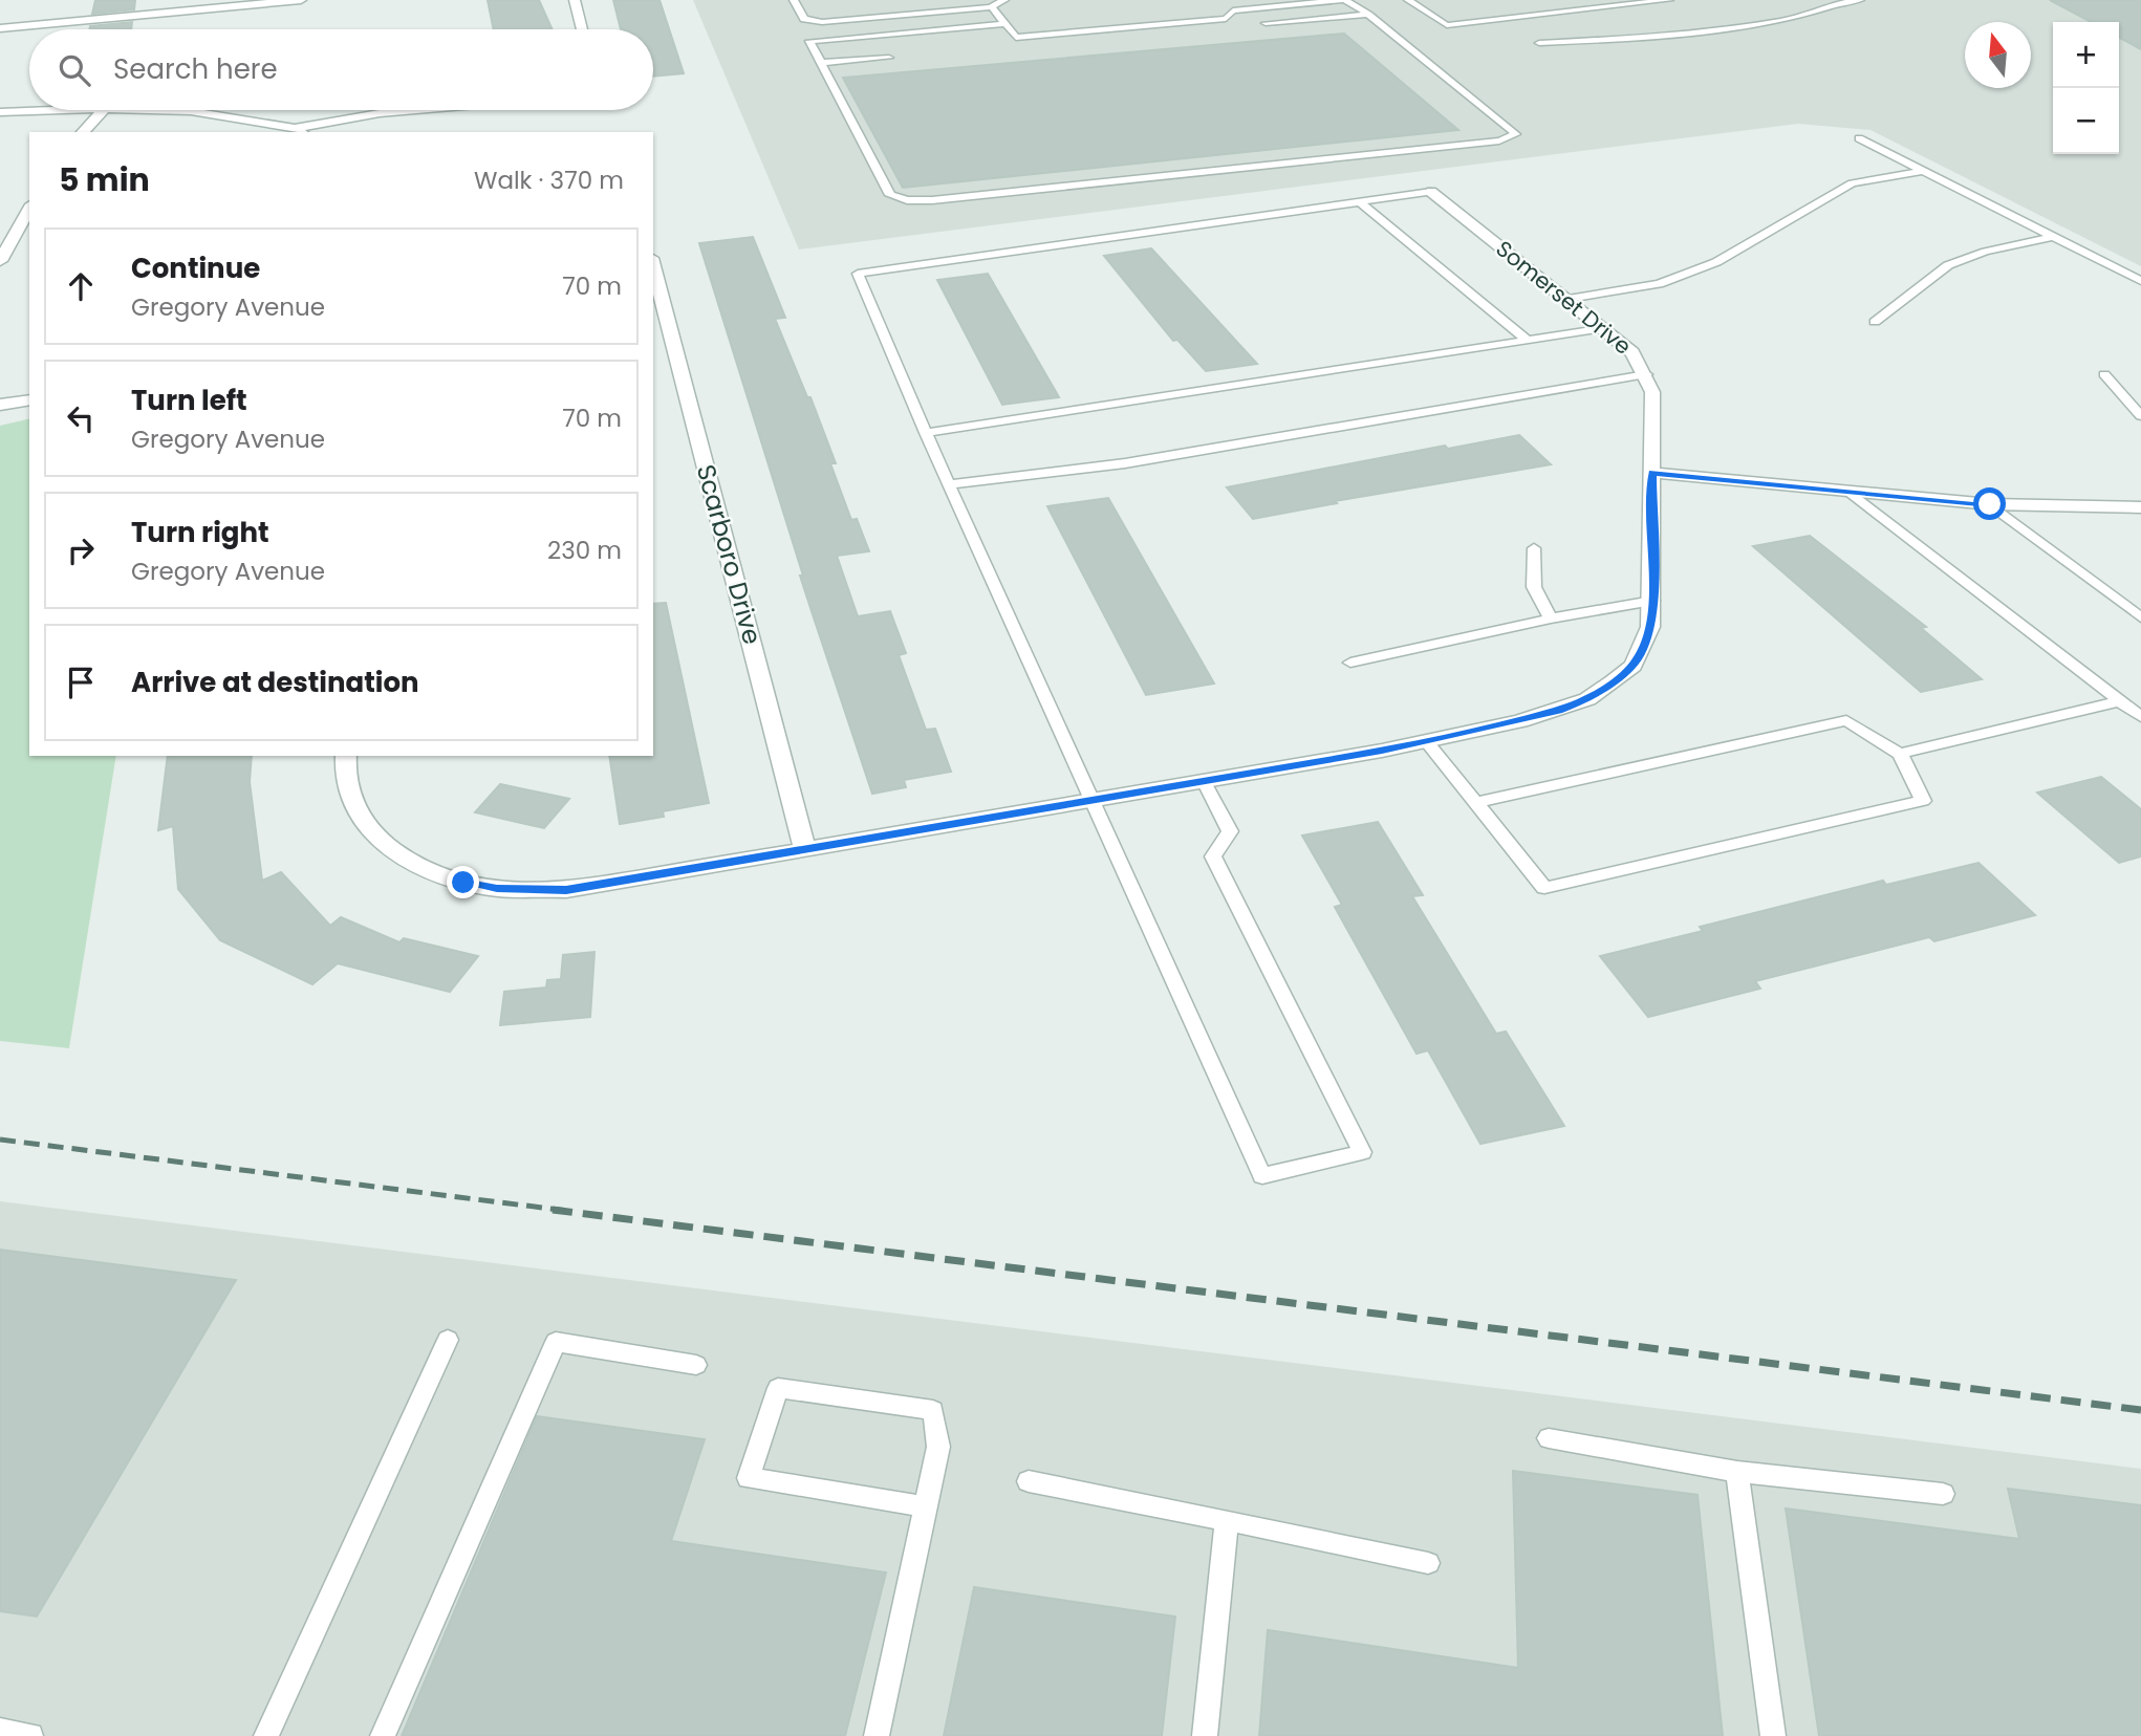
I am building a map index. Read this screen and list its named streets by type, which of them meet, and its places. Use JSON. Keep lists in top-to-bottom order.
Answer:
{
  "streets": {
    "street": ["Somerset Drive", "Scarboro Drive"]
  },
  "crossings": [
    ["Somerset Drive", "Scarboro Drive"]
  ],
  "north": "top",
  "page": {
    "map_buttons": ["+", "−"],
    "search": "Search here",
    "heading": ["5 min", "Walk · 370 m"],
    "list": [
      ["Continue", "Gregory Avenue", "70 m"],
      ["Turn left", "Gregory Avenue", "70 m"],
      ["Turn right", "Gregory Avenue", "230 m"],
      "Arrive at destination"
    ]
  }
}
